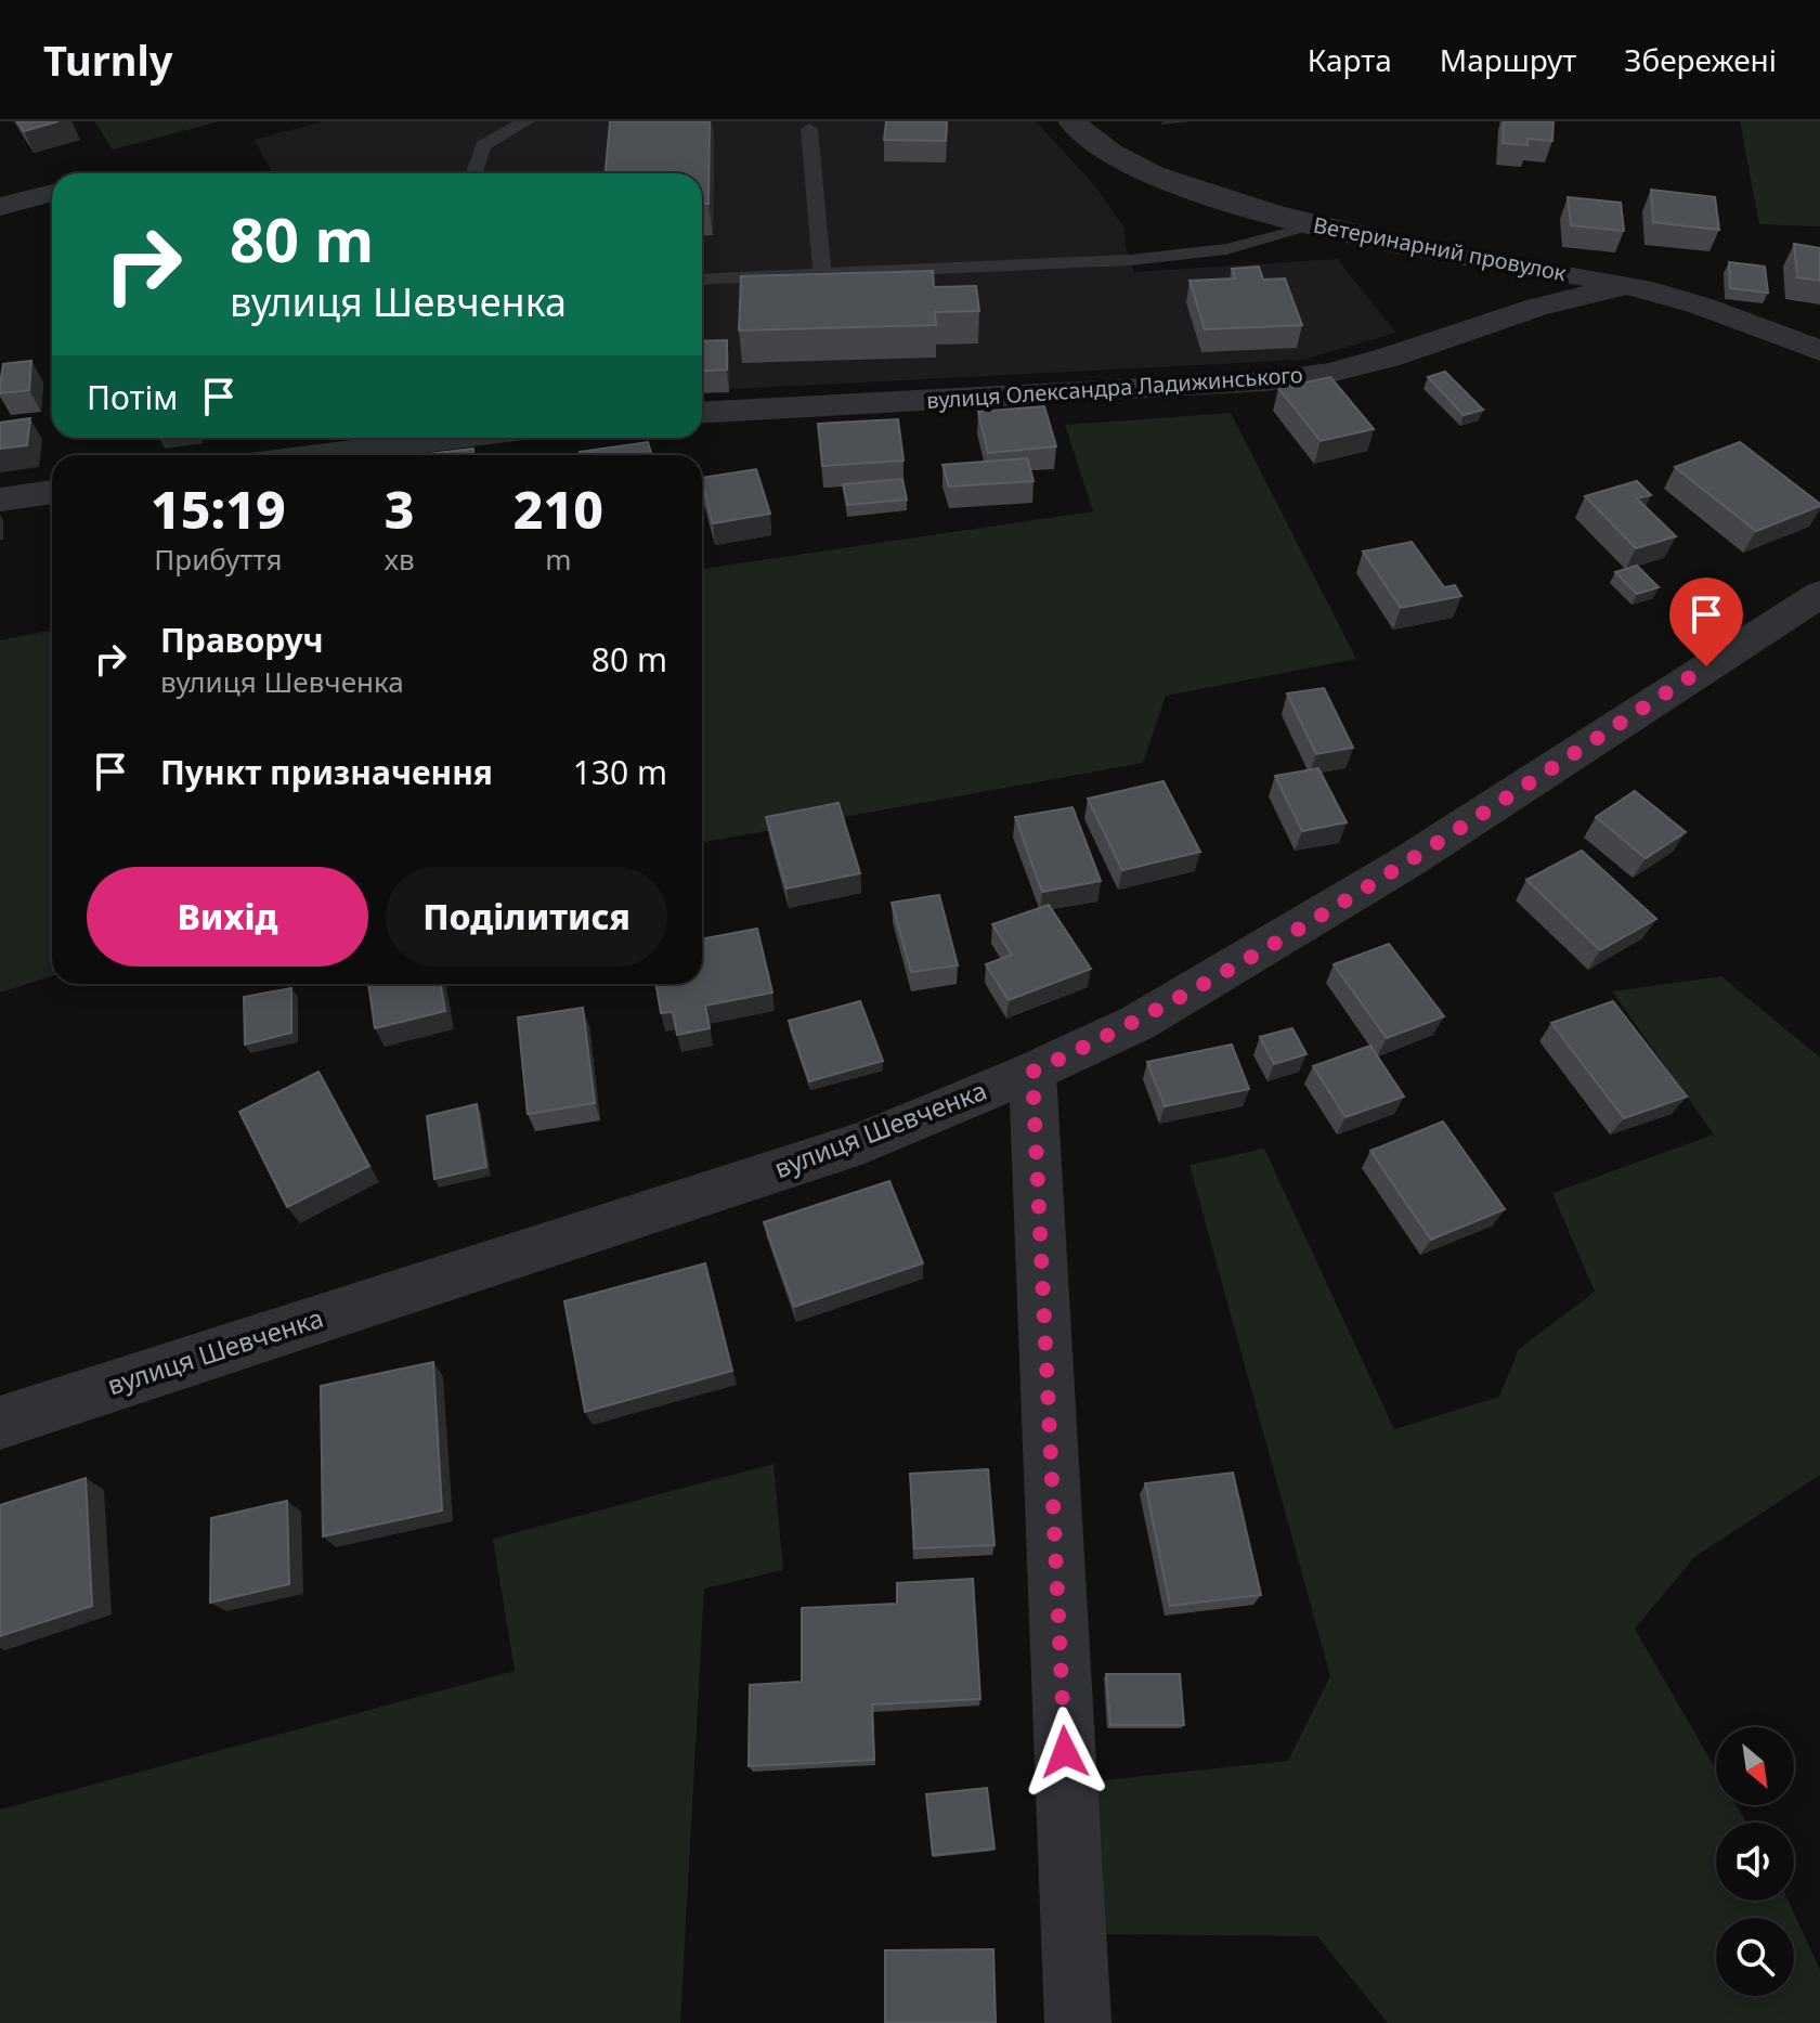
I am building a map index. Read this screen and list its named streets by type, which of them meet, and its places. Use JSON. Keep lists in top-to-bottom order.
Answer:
{
  "streets": {
    "street": ["Ветеринарний провулок", "вулиця Олександра Ладижинського", "вулиця Шевченка"]
  },
  "crossings": [
    ["Ветеринарний провулок", "вулиця Олександра Ладижинського"]
  ],
  "north": "bottom right",
  "page": {
    "header": "Turnly",
    "nav": ["Карта", "Маршрут", "Збережені"],
    "turn": ["80 m", "вулиця Шевченка"],
    "then": "Потім",
    "eta": [
      "15:19",
      "Прибуття",
      "3",
      "хв",
      "210",
      "m"
    ],
    "list": [
      {
        "name": "Праворуч",
        "note": "вулиця Шевченка",
        "value": "80 m"
      },
      {
        "name": "Пункт призначення",
        "value": "130 m"
      }
    ],
    "buttons": ["Вихід", "Поділитися"]
  }
}
